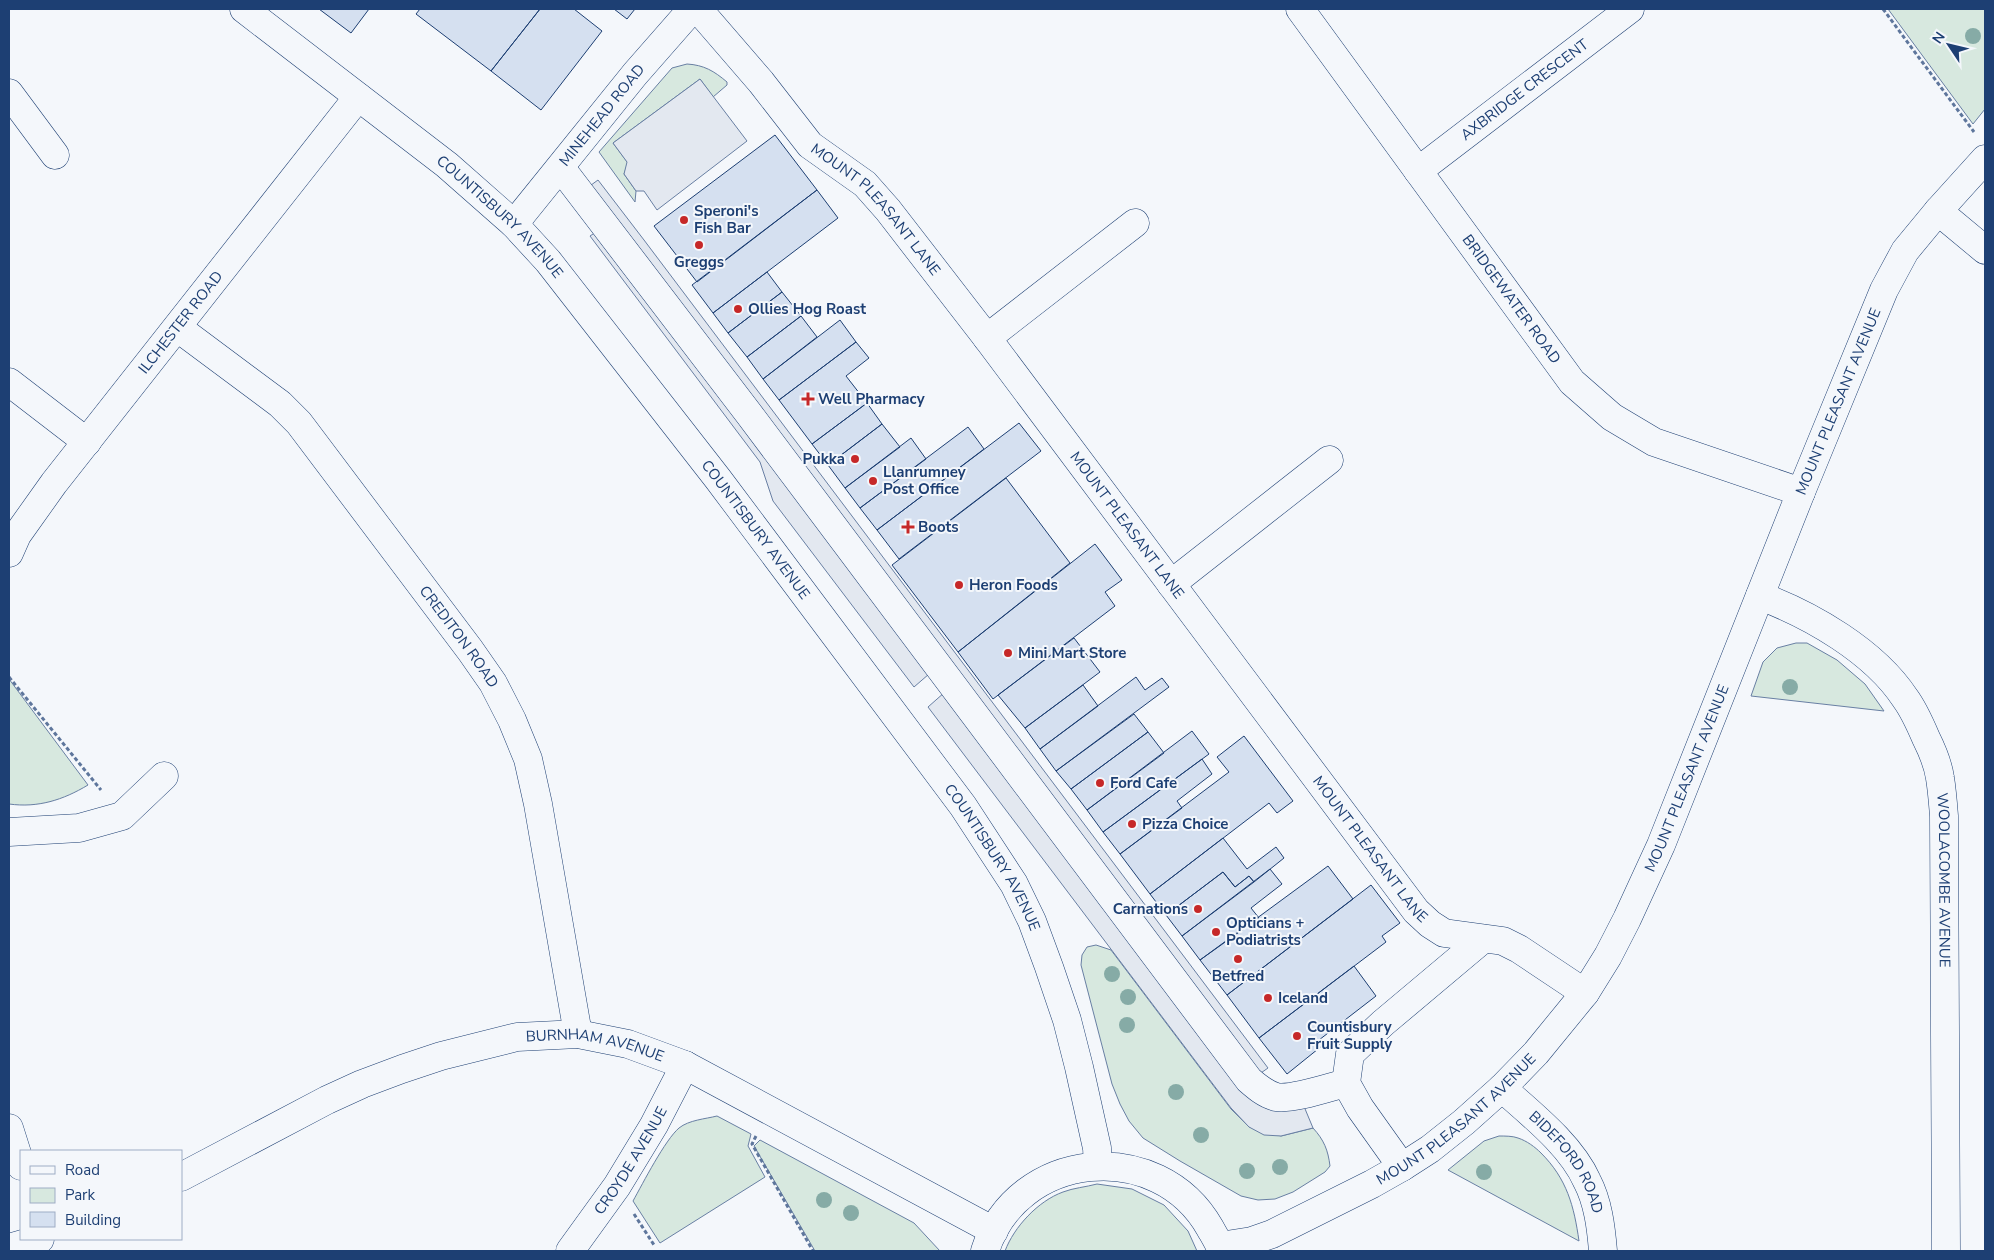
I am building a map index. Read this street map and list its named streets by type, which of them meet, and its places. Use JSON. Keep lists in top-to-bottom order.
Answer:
{
  "streets": {
    "street": [
      "AXBRIDGE CRESCENT",
      "MINEHEAD ROAD",
      "MOUNT PLEASANT LANE",
      "COUNTISBURY AVENUE",
      "BRIDGEWATER ROAD",
      "ILCHESTER ROAD",
      "MOUNT PLEASANT AVENUE",
      "CREDITON ROAD",
      "WOOLACOMBE AVENUE",
      "BURNHAM AVENUE",
      "CROYDE AVENUE",
      "BIDEFORD ROAD"
    ]
  },
  "crossings": [
    ["AXBRIDGE CRESCENT", "BRIDGEWATER ROAD"],
    ["MINEHEAD ROAD", "COUNTISBURY AVENUE"],
    ["MOUNT PLEASANT LANE", "MOUNT PLEASANT AVENUE"],
    ["COUNTISBURY AVENUE", "ILCHESTER ROAD"],
    ["BRIDGEWATER ROAD", "MOUNT PLEASANT AVENUE"],
    ["ILCHESTER ROAD", "CREDITON ROAD"],
    ["MOUNT PLEASANT AVENUE", "WOOLACOMBE AVENUE"],
    ["MOUNT PLEASANT AVENUE", "BIDEFORD ROAD"],
    ["CREDITON ROAD", "BURNHAM AVENUE"],
    ["BURNHAM AVENUE", "CROYDE AVENUE"]
  ],
  "places": {
    "other": [
      "Speroni's Fish Bar",
      "Greggs",
      "Ollies Hog Roast",
      "Pukka",
      "Llanrumney Post Office",
      "Heron Foods",
      "Mini Mart Store",
      "Ford Cafe",
      "Pizza Choice",
      "Carnations",
      "Opticians + Podiatrists",
      "Betfred",
      "Iceland",
      "Countisbury Fruit Supply"
    ],
    "health": ["Well Pharmacy", "Boots"]
  },
  "legend": ["Road", "Park", "Building"],
  "north": "top left"
}
